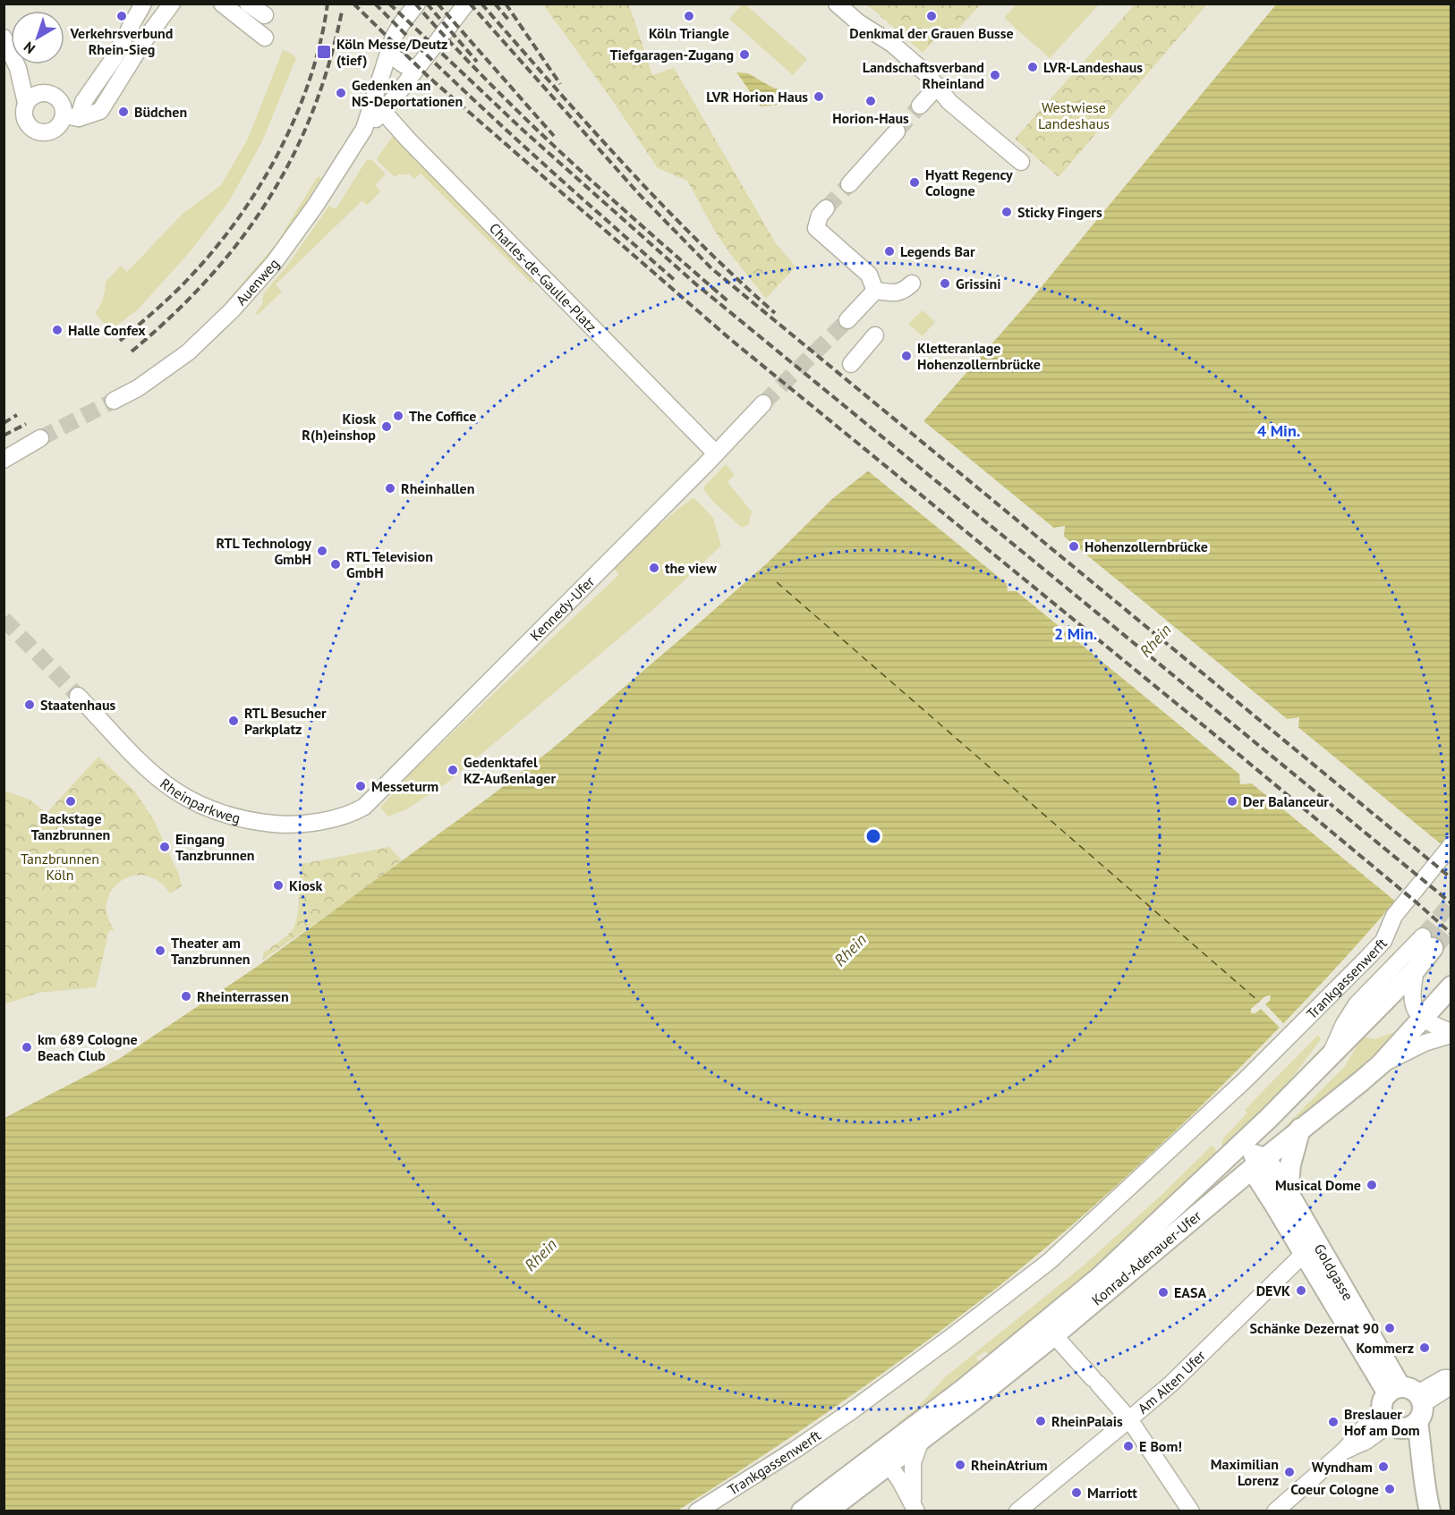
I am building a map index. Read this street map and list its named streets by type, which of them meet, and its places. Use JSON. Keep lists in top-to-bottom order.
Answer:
{
  "streets": {
    "main road": ["Konrad-Adenauer-Ufer", "Goldgasse"],
    "street": [
      "Charles-de-Gaulle-Platz",
      "Auenweg",
      "Kennedy-Ufer",
      "Rheinparkweg",
      "Trankgassenwerft",
      "Am Alten Ufer"
    ]
  },
  "crossings": [
    ["Charles-de-Gaulle-Platz", "Auenweg"],
    ["Charles-de-Gaulle-Platz", "Kennedy-Ufer"],
    ["Kennedy-Ufer", "Rheinparkweg"],
    ["Konrad-Adenauer-Ufer", "Goldgasse"],
    ["Goldgasse", "Am Alten Ufer"]
  ],
  "water": ["Rhein"],
  "parks": ["Westwiese Landeshaus", "Tanzbrunnen Köln"],
  "places": {
    "other": [
      "Verkehrsverbund Rhein-Sieg",
      "Köln Triangle",
      "Denkmal der Grauen Busse",
      "Tiefgaragen-Zugang",
      "LVR-Landeshaus",
      "Landschaftsverband Rheinland",
      "Gedenken an NS-Deportationen",
      "LVR Horion Haus",
      "Horion-Haus",
      "Büdchen",
      "Hyatt Regency Cologne",
      "Sticky Fingers",
      "Legends Bar",
      "Grissini",
      "Halle Confex",
      "Kletteranlage Hohenzollernbrücke",
      "The Coffice",
      "Kiosk R(h)einshop",
      "Rheinhallen",
      "Hohenzollernbrücke",
      "RTL Technology GmbH",
      "RTL Television GmbH",
      "the view",
      "Staatenhaus",
      "RTL Besucher Parkplatz",
      "Gedenktafel KZ-Außenlager",
      "Messeturm",
      "Backstage Tanzbrunnen",
      "Der Balanceur",
      "Eingang Tanzbrunnen",
      "Kiosk",
      "Theater am Tanzbrunnen",
      "Rheinterrassen",
      "km 689 Cologne Beach Club",
      "Musical Dome",
      "DEVK",
      "EASA",
      "Schänke Dezernat 90",
      "Kommerz",
      "RheinPalais",
      "Breslauer Hof am Dom",
      "E Bom!",
      "RheinAtrium",
      "Wyndham",
      "Maximilian Lorenz",
      "Coeur Cologne",
      "Marriott"
    ],
    "transit": ["Köln Messe/Deutz (tief)"]
  },
  "north": "bottom left",
  "rings": ["4 Min.", "2 Min."]
}
